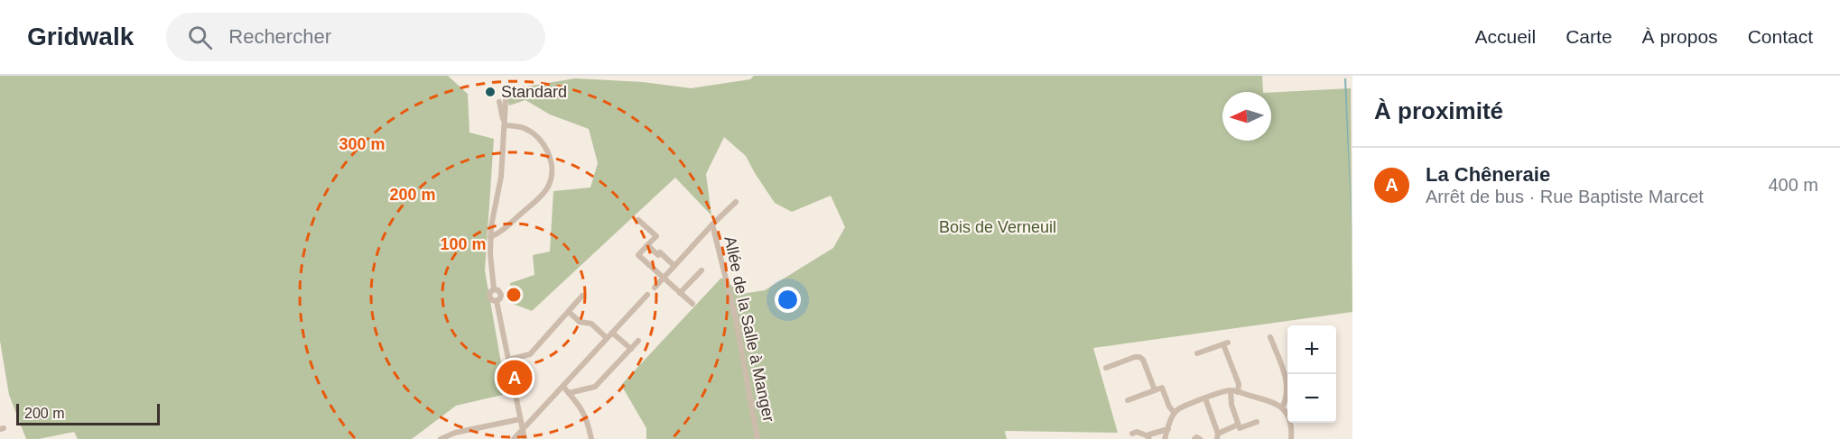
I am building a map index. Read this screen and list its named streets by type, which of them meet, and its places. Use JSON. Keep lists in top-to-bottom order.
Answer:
{
  "streets": {
    "street": ["Allée de la Salle à Manger"]
  },
  "parks": ["Bois de Verneuil"],
  "places": ["Standard"],
  "scale_bar": "200 m",
  "north": "left",
  "page": {
    "header": "Gridwalk",
    "search": "Rechercher",
    "nav": [
      "Accueil",
      "Carte",
      "À propos",
      "Contact"
    ],
    "heading": "À proximité",
    "list": [
      {
        "mark": "A",
        "name": "La Chêneraie",
        "note": "Arrêt de bus · Rue Baptiste Marcet",
        "value": "400 m"
      }
    ],
    "map_buttons": ["+", "−"],
    "pins": "A",
    "scale": "200 m"
  },
  "rings": ["300 m", "200 m", "100 m"]
}
